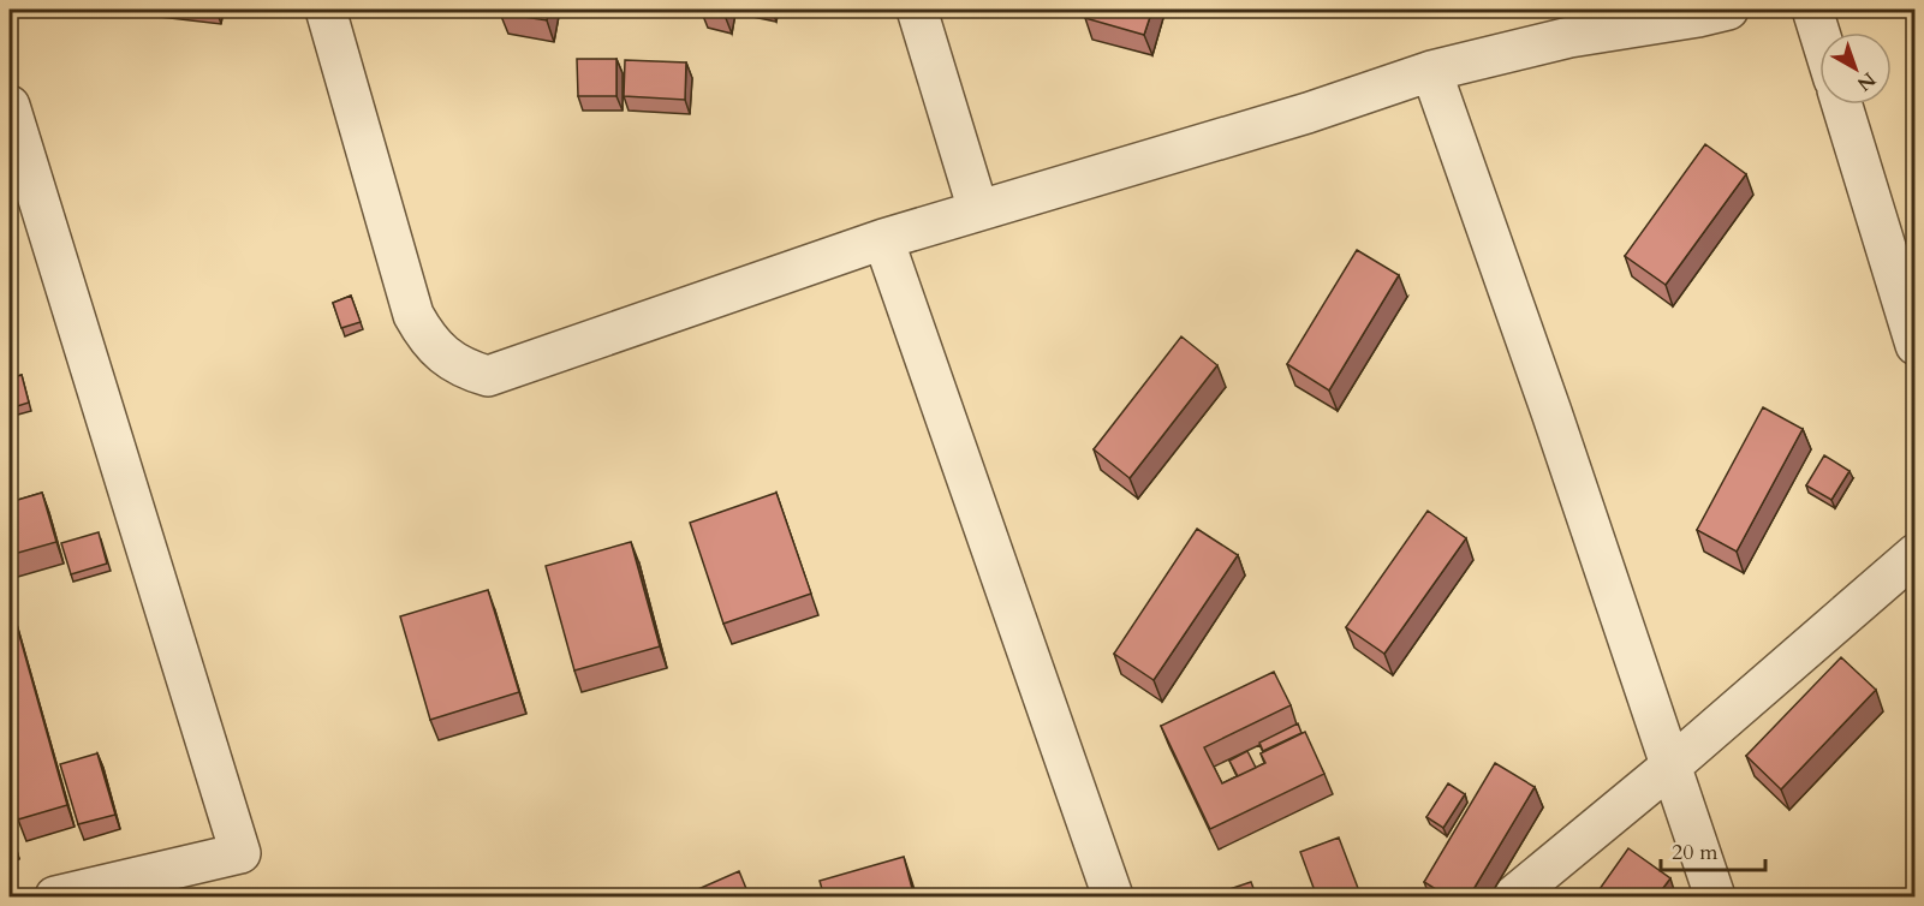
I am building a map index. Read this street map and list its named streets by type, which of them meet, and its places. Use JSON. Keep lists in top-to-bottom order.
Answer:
{
  "scale_bar": "20 m",
  "north": "bottom right"
}
